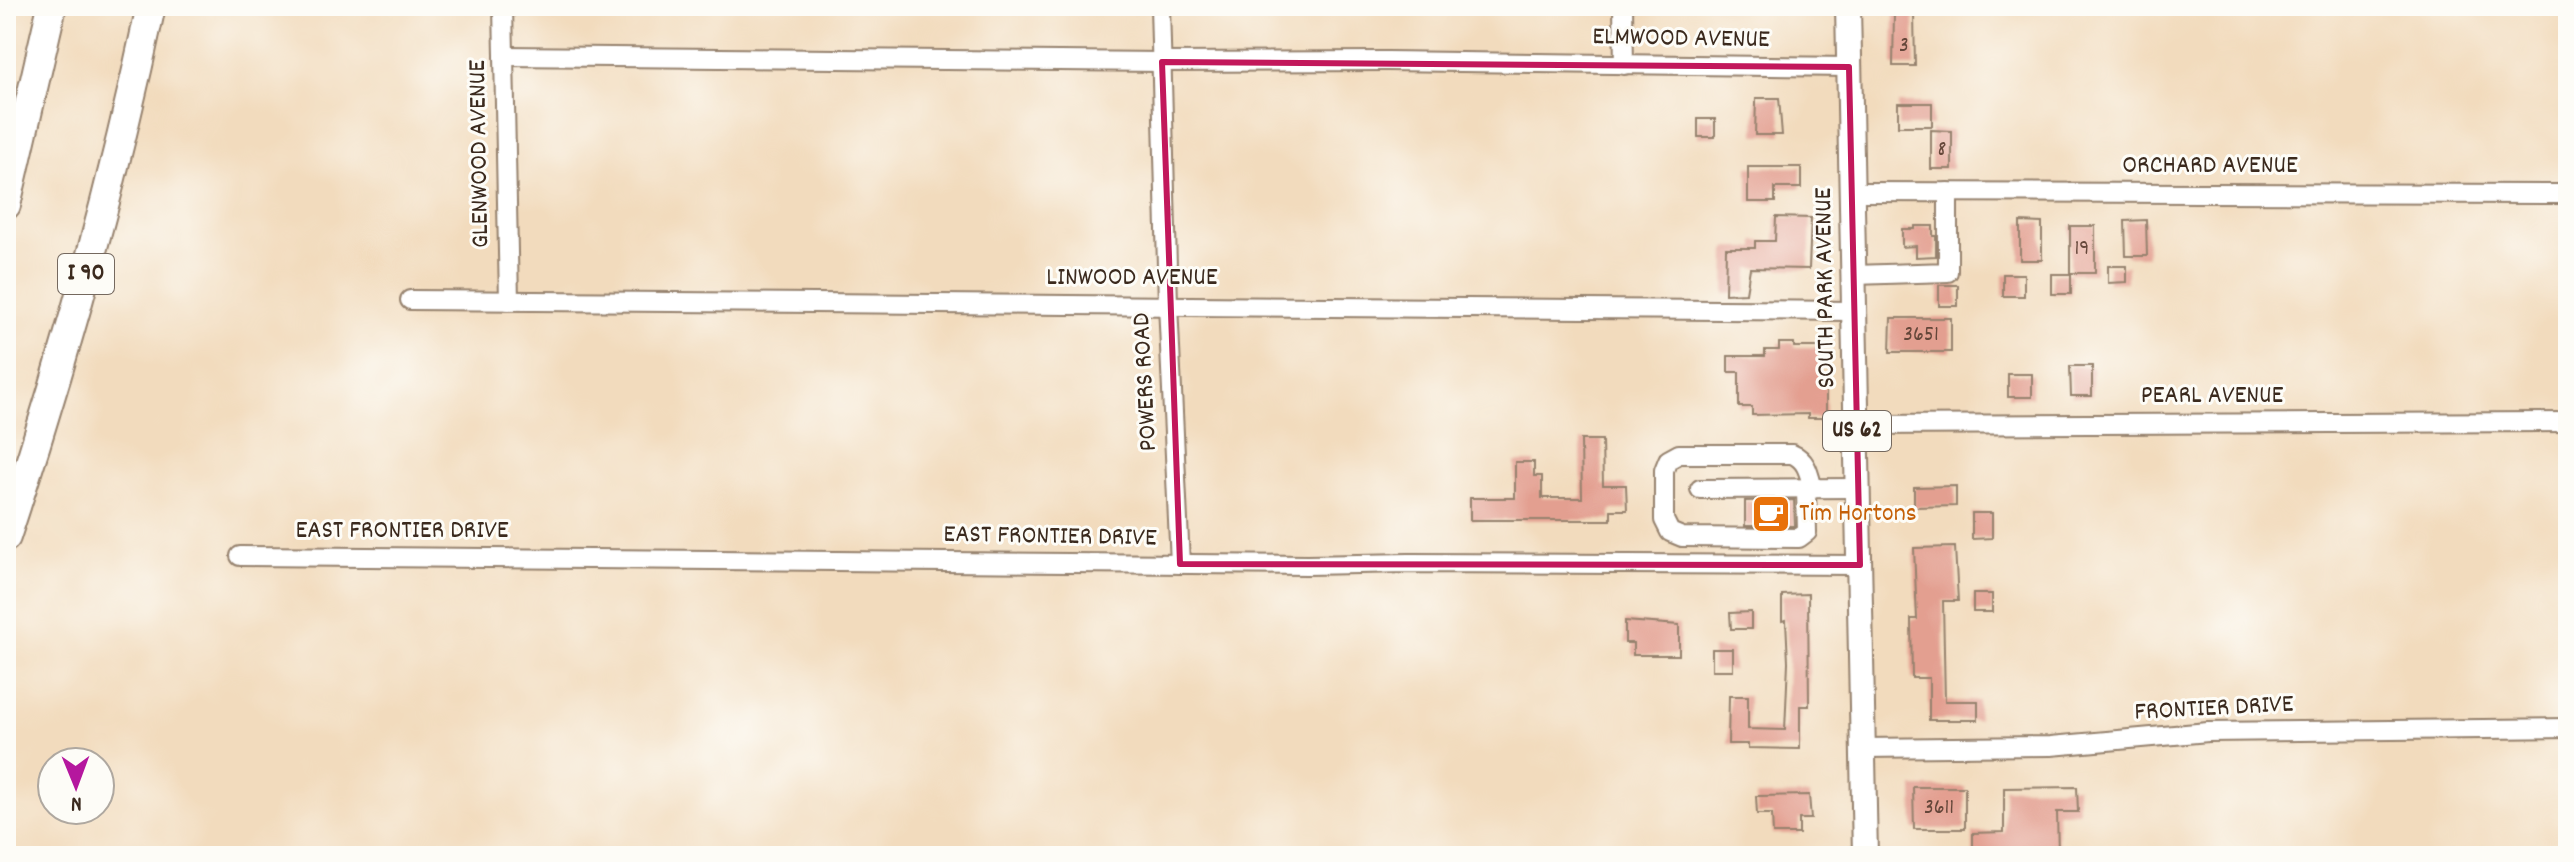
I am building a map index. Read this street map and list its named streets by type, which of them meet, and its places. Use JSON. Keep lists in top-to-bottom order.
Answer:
{
  "streets": {
    "highway": ["I 90"],
    "main road": ["SOUTH PARK AVENUE", "US 62"],
    "street": [
      "ELMWOOD AVENUE",
      "GLENWOOD AVENUE",
      "ORCHARD AVENUE",
      "LINWOOD AVENUE",
      "POWERS ROAD",
      "PEARL AVENUE",
      "EAST FRONTIER DRIVE",
      "FRONTIER DRIVE"
    ]
  },
  "crossings": [
    ["ELMWOOD AVENUE", "GLENWOOD AVENUE"],
    ["ELMWOOD AVENUE", "SOUTH PARK AVENUE"],
    ["ELMWOOD AVENUE", "POWERS ROAD"],
    ["GLENWOOD AVENUE", "LINWOOD AVENUE"],
    ["ORCHARD AVENUE", "SOUTH PARK AVENUE"],
    ["LINWOOD AVENUE", "SOUTH PARK AVENUE"],
    ["LINWOOD AVENUE", "POWERS ROAD"],
    ["SOUTH PARK AVENUE", "PEARL AVENUE"],
    ["SOUTH PARK AVENUE", "EAST FRONTIER DRIVE"],
    ["SOUTH PARK AVENUE", "FRONTIER DRIVE"],
    ["POWERS ROAD", "EAST FRONTIER DRIVE"]
  ],
  "places": {
    "cafe": ["Tim Hortons"]
  },
  "house_numbers": [
    "3",
    "8",
    "19",
    "3651",
    "3611"
  ],
  "north": "bottom"
}
